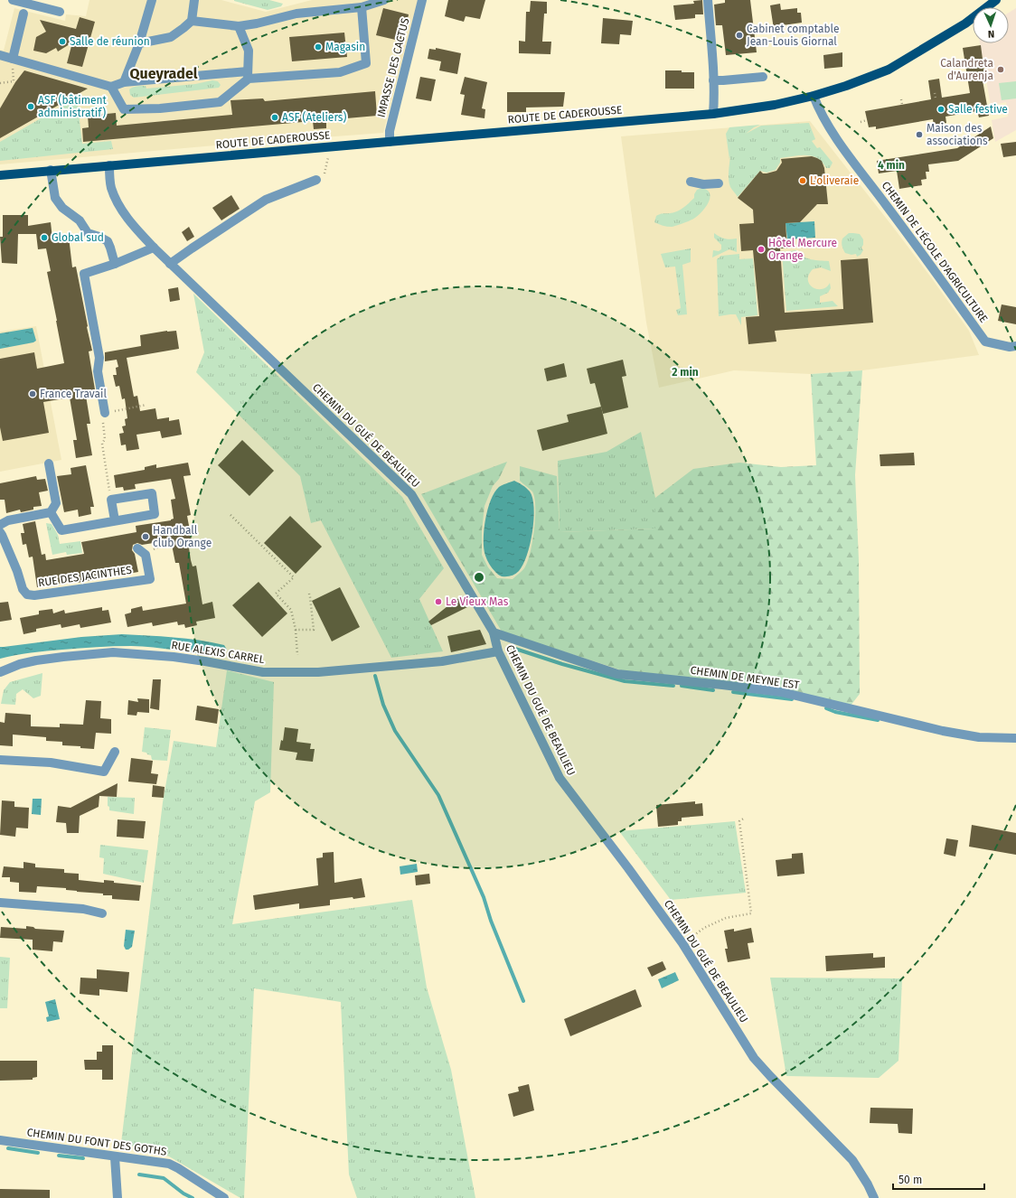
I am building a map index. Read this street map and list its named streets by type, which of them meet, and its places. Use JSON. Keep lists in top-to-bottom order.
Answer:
{
  "streets": {
    "main road": ["ROUTE DE CADEROUSSE"],
    "street": [
      "IMPASSE DES CACTUS",
      "CHEMIN DE L'ÉCOLE D'AGRICULTURE",
      "CHEMIN DU GUÉ DE BEAULIEU",
      "RUE DES JACINTHES",
      "RUE ALEXIS CARREL",
      "CHEMIN DE MEYNE EST",
      "CHEMIN DU FONT DES GOTHS"
    ]
  },
  "crossings": [
    ["IMPASSE DES CACTUS", "ROUTE DE CADEROUSSE"],
    ["ROUTE DE CADEROUSSE", "CHEMIN DE L'ÉCOLE D'AGRICULTURE"],
    ["ROUTE DE CADEROUSSE", "CHEMIN DU GUÉ DE BEAULIEU"],
    ["CHEMIN DU GUÉ DE BEAULIEU", "RUE ALEXIS CARREL"],
    ["CHEMIN DU GUÉ DE BEAULIEU", "CHEMIN DE MEYNE EST"]
  ],
  "districts": ["Queyradel"],
  "places": [
    "Cabinet comptable Jean-Louis Giornal",
    "Salle de réunion",
    "Magasin",
    "Calandreta d'Aurenja",
    "ASF (bâtiment administratif)",
    "Salle festive",
    "ASF (Ateliers)",
    "Maison des associations",
    "L'oliveraie",
    "Global sud",
    "Hôtel Mercure Orange",
    "France Travail",
    "Handball club Orange",
    "Le Vieux Mas"
  ],
  "scale_bar": "50 m",
  "north": "bottom",
  "rings": ["4 min", "2 min"]
}
